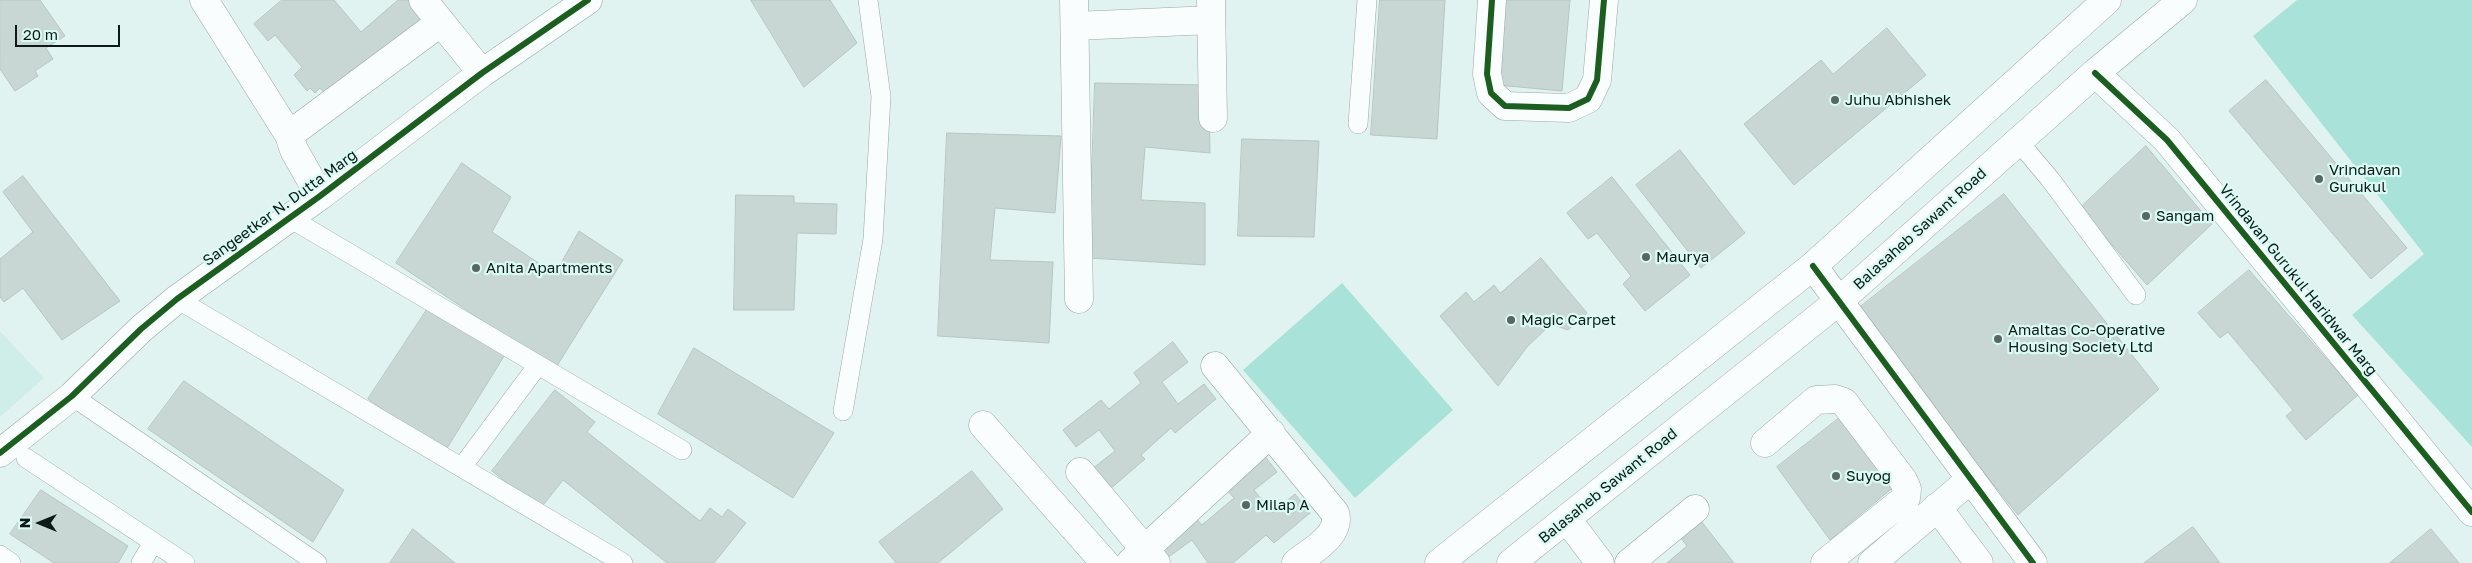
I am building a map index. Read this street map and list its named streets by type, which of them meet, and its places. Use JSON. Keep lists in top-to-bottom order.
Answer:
{
  "streets": {
    "street": ["Sangeetkar N. Dutta Marg", "Balasaheb Sawant Road", "Vrindavan Gurukul Haridwar Marg"]
  },
  "crossings": [
    ["Balasaheb Sawant Road", "Vrindavan Gurukul Haridwar Marg"]
  ],
  "places": [
    "Juhu Abhishek",
    "Vrindavan Gurukul",
    "Sangam",
    "Maurya",
    "Anita Apartments",
    "Magic Carpet",
    "Amaltas Co-Operative Housing Society Ltd",
    "Suyog",
    "Milap A"
  ],
  "scale_bar": "20 m",
  "north": "left"
}
